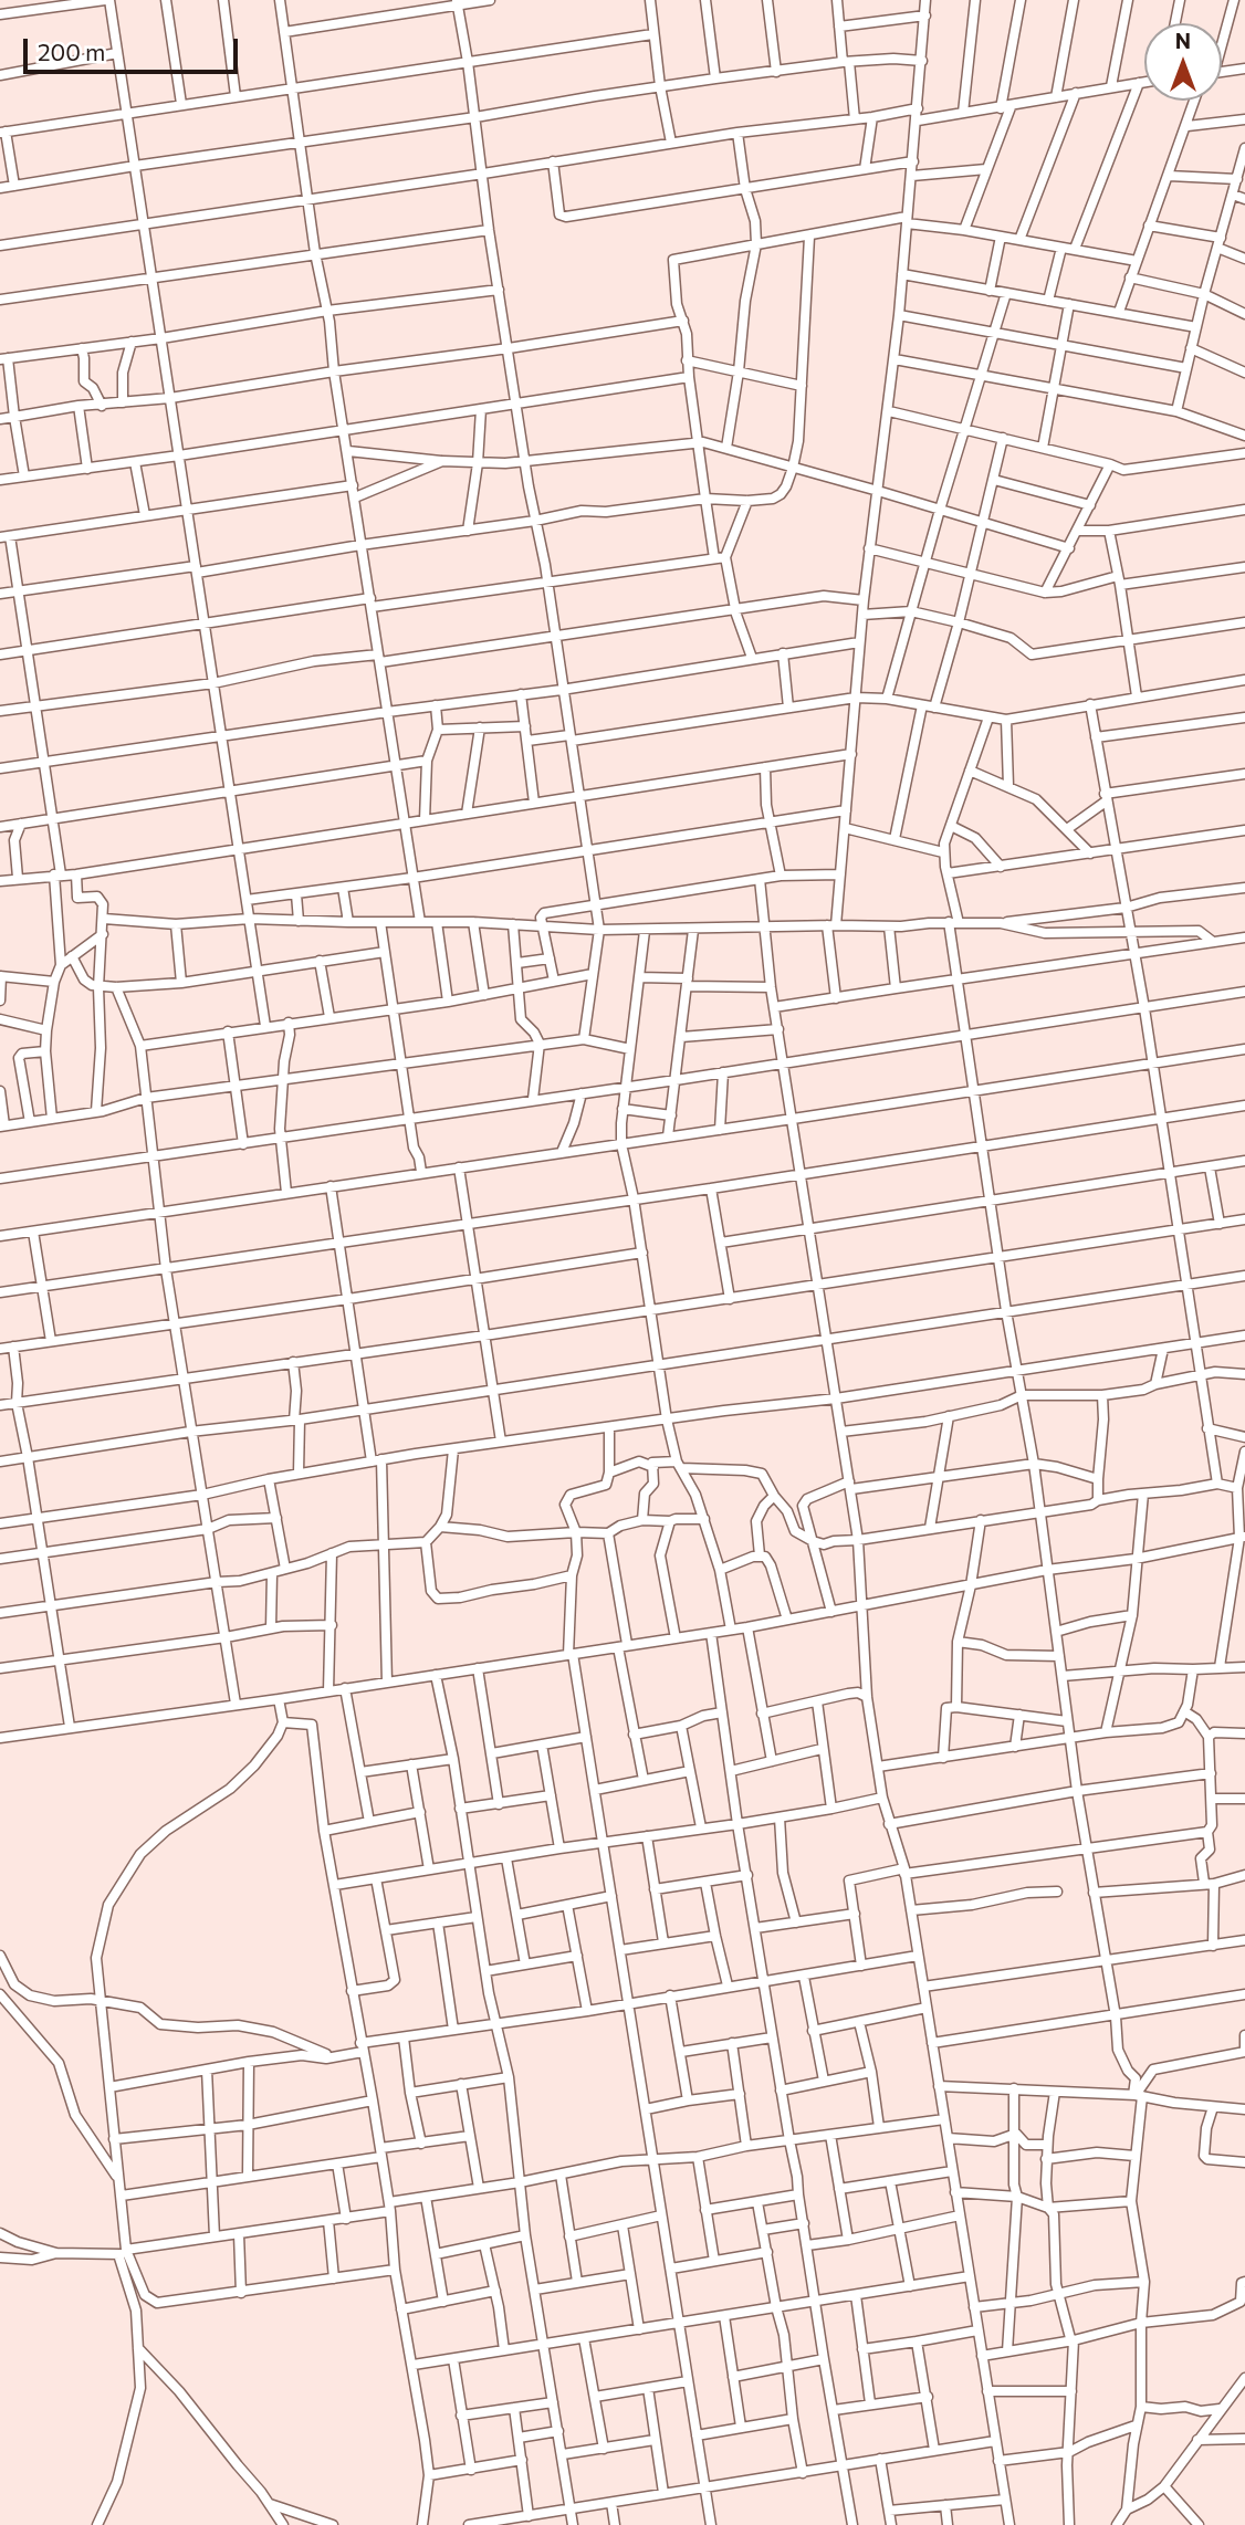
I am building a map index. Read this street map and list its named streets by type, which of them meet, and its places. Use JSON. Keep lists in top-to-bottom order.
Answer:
{
  "scale_bar": "200 m",
  "north": "top"
}
